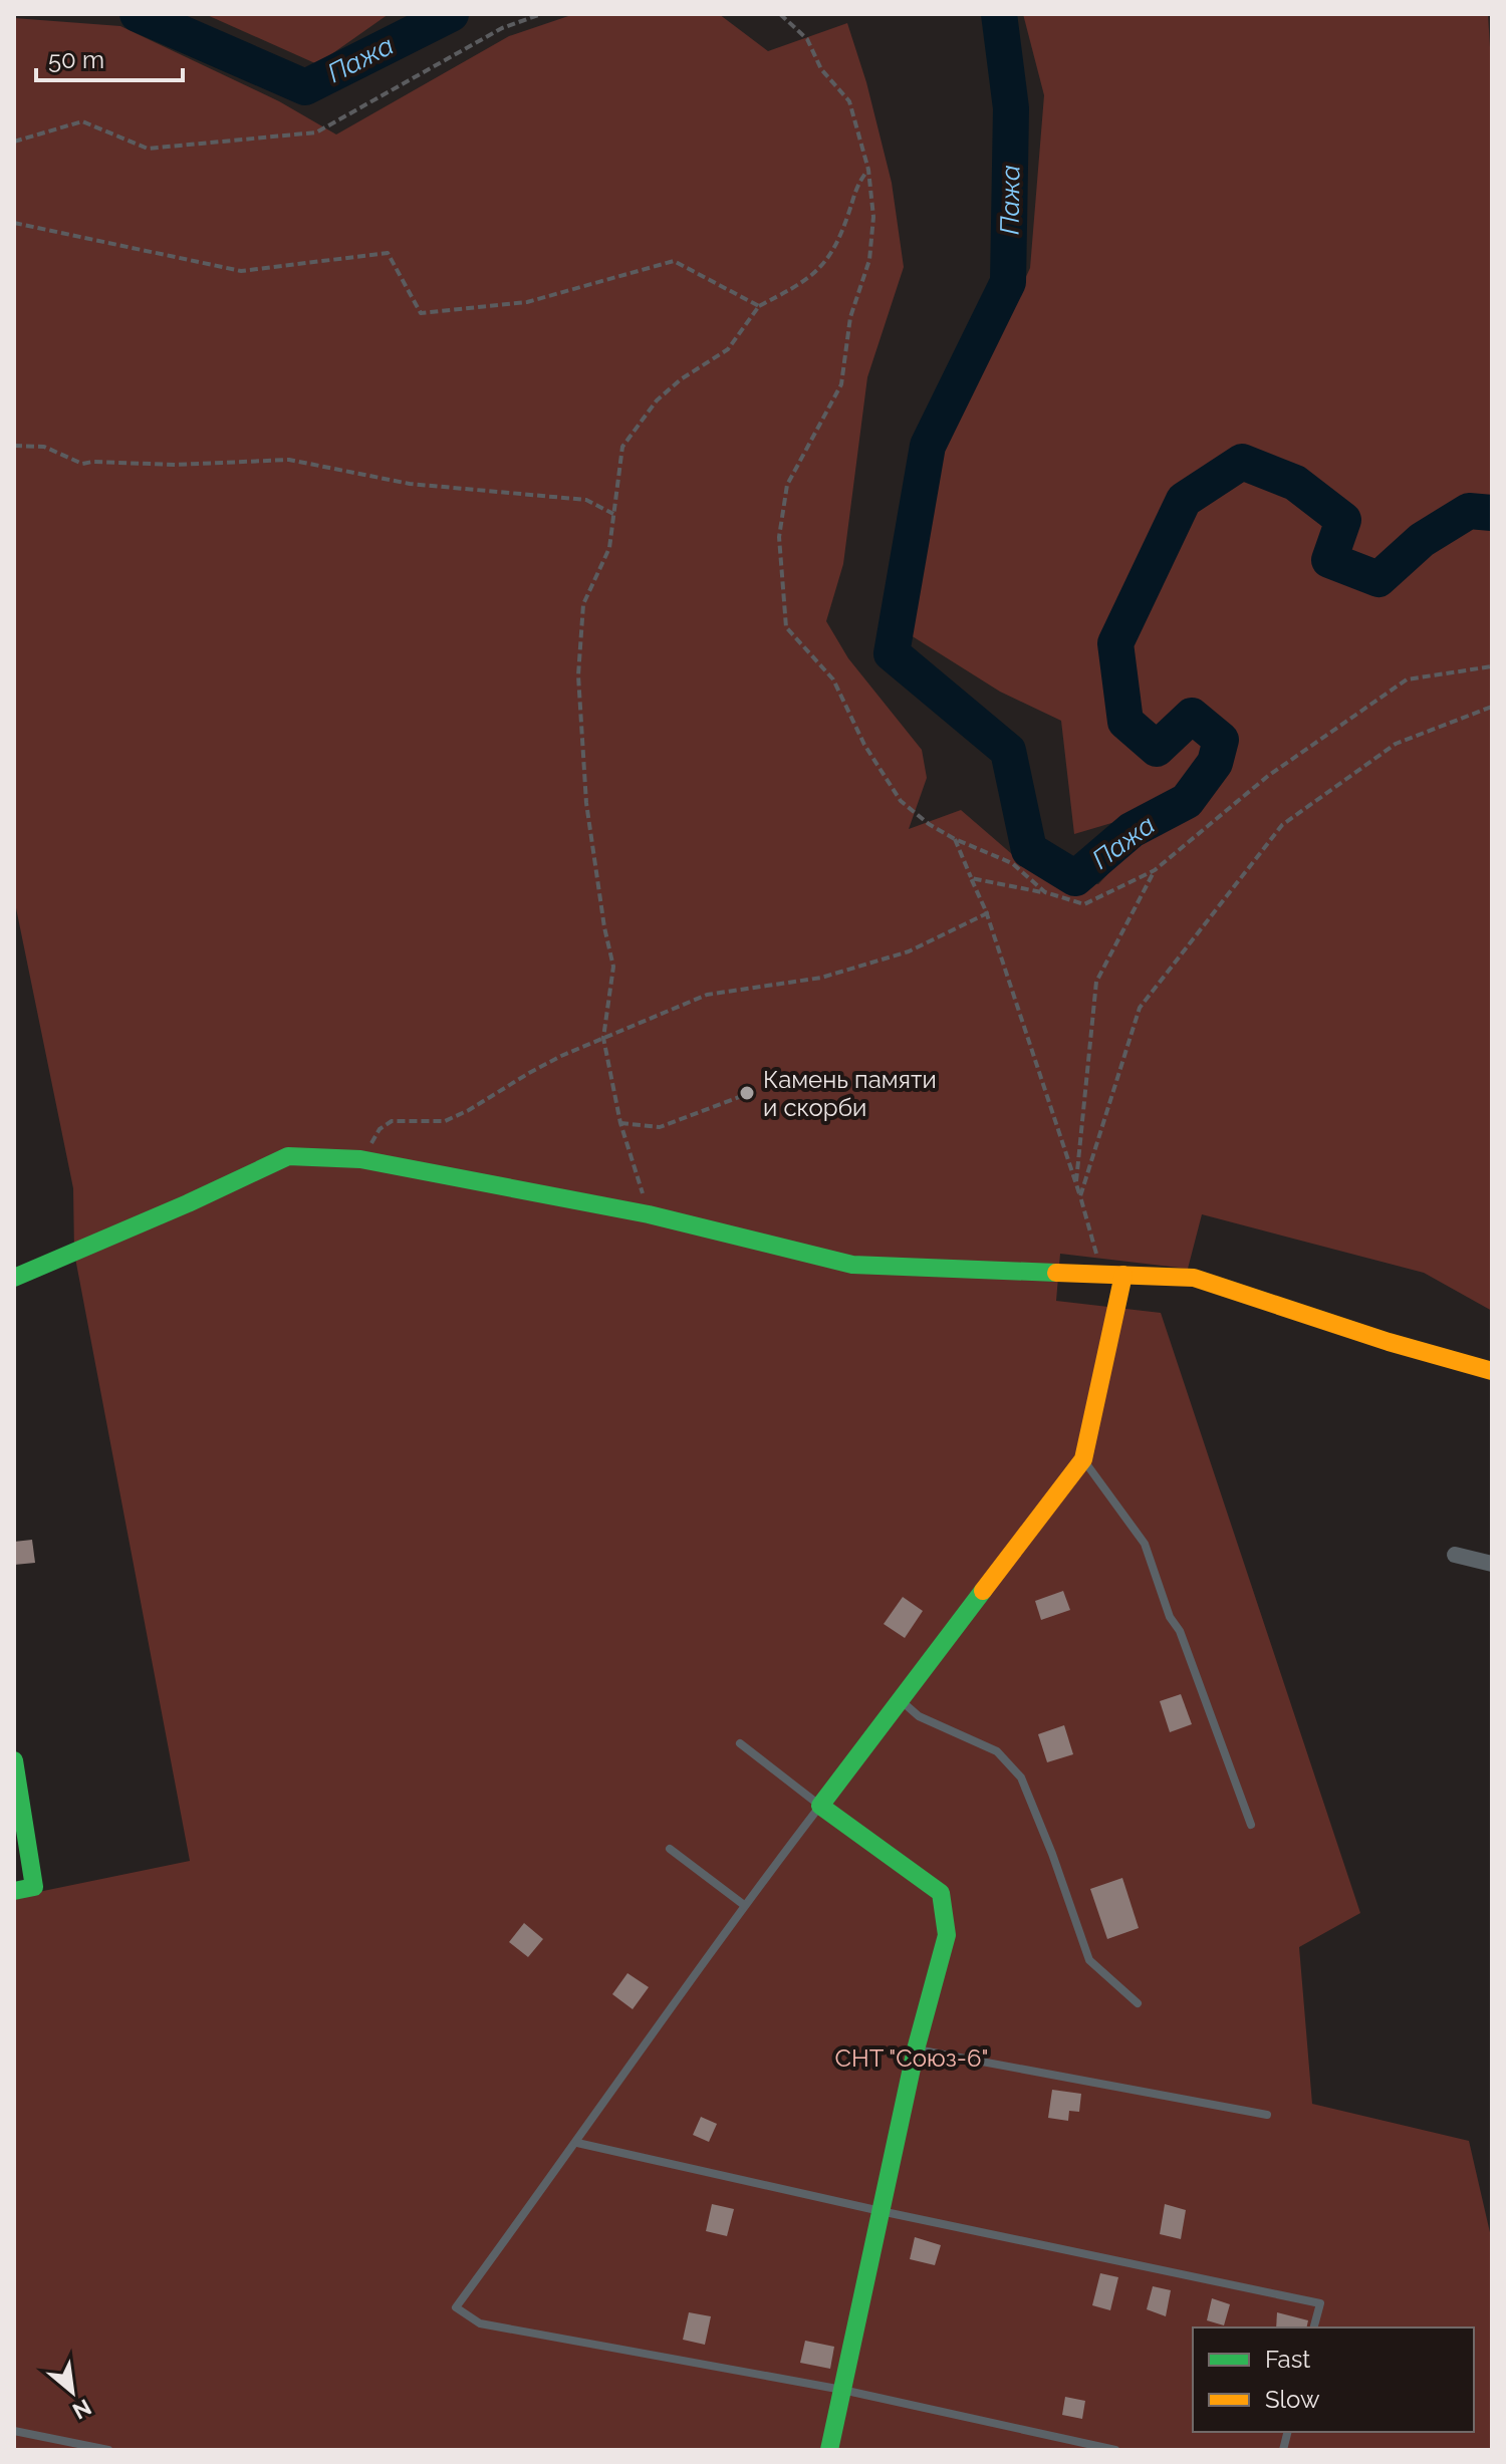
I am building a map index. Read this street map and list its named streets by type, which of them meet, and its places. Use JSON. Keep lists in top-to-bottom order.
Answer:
{
  "water": ["Пажа"],
  "parks": ["СНТ \"Союз-6\""],
  "places": ["Камень памяти и скорби"],
  "legend": ["Fast", "Slow"],
  "scale_bar": "50 m",
  "north": "bottom right"
}
